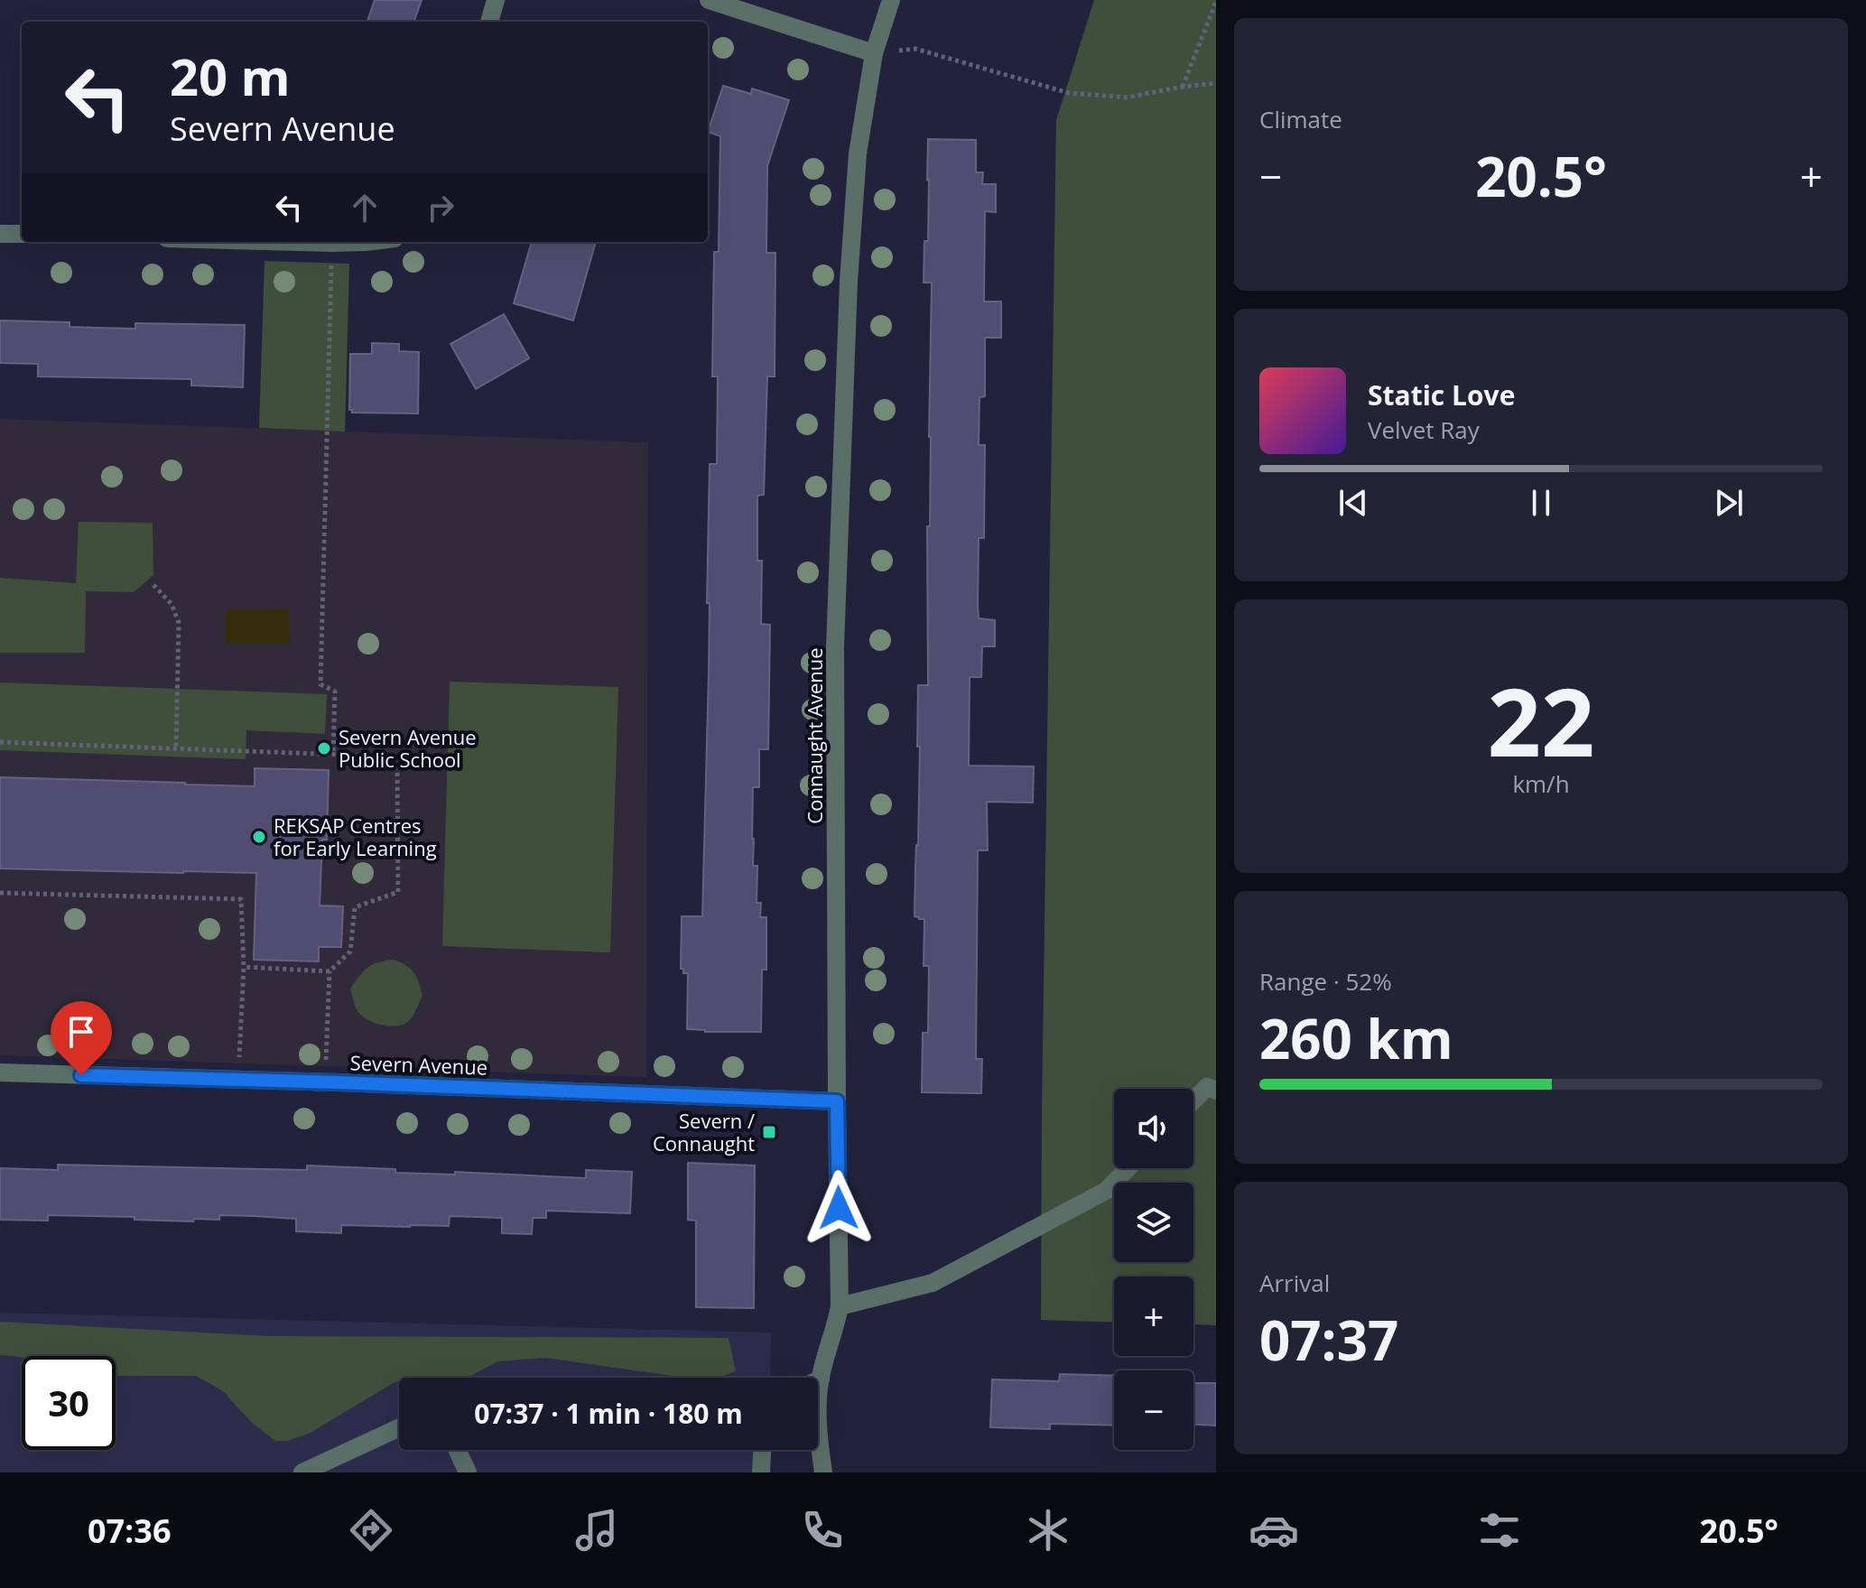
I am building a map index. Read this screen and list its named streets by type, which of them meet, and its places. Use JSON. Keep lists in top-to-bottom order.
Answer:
{
  "streets": {
    "street": ["Connaught Avenue", "Severn Avenue"]
  },
  "crossings": [
    ["Connaught Avenue", "Severn Avenue"]
  ],
  "places": {
    "other": ["Severn Avenue Public School", "REKSAP Centres for Early Learning"],
    "transit": ["Severn / Connaught"]
  },
  "page": {
    "tile": [
      "Climate",
      ["22", "km/h"],
      ["Range · 52%", "260 km"],
      ["Arrival", "07:37"]
    ],
    "turn": ["20 m", "Severn Avenue"],
    "heat": ["−", "20.5°", "+"],
    "song": ["Static Love", "Velvet Ray"],
    "map_buttons": ["+", "−"],
    "limit": "30",
    "trip": "07:37 · 1 min · 180 m",
    "tabs": ["07:36", "20.5°"]
  }
}
